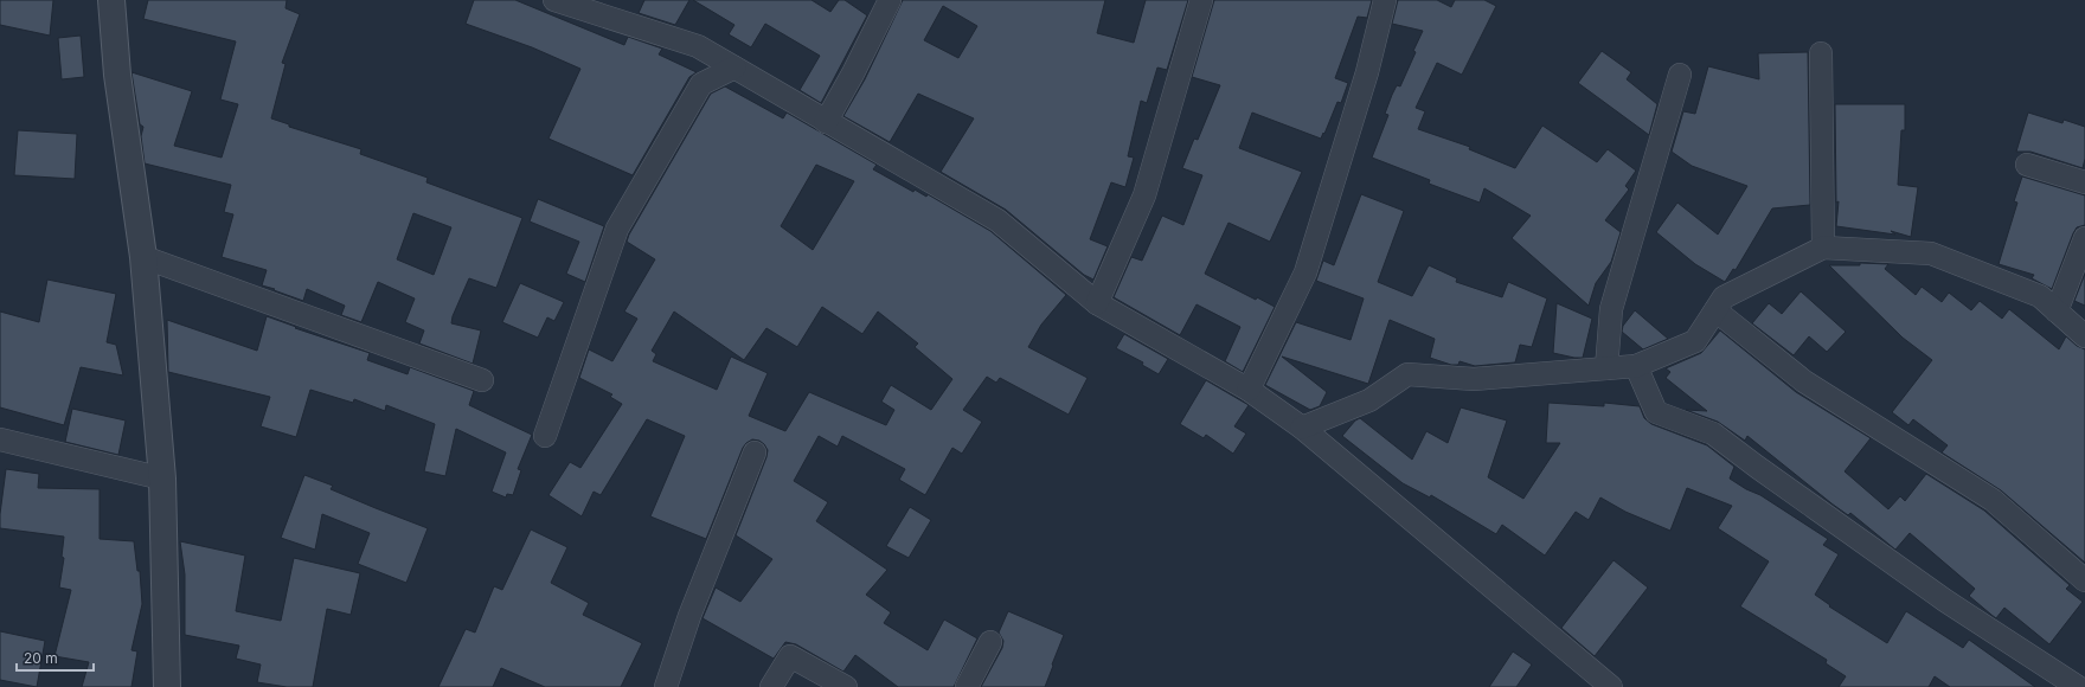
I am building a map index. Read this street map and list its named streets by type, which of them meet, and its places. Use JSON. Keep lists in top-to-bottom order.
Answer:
{
  "scale_bar": "20 m"
}
